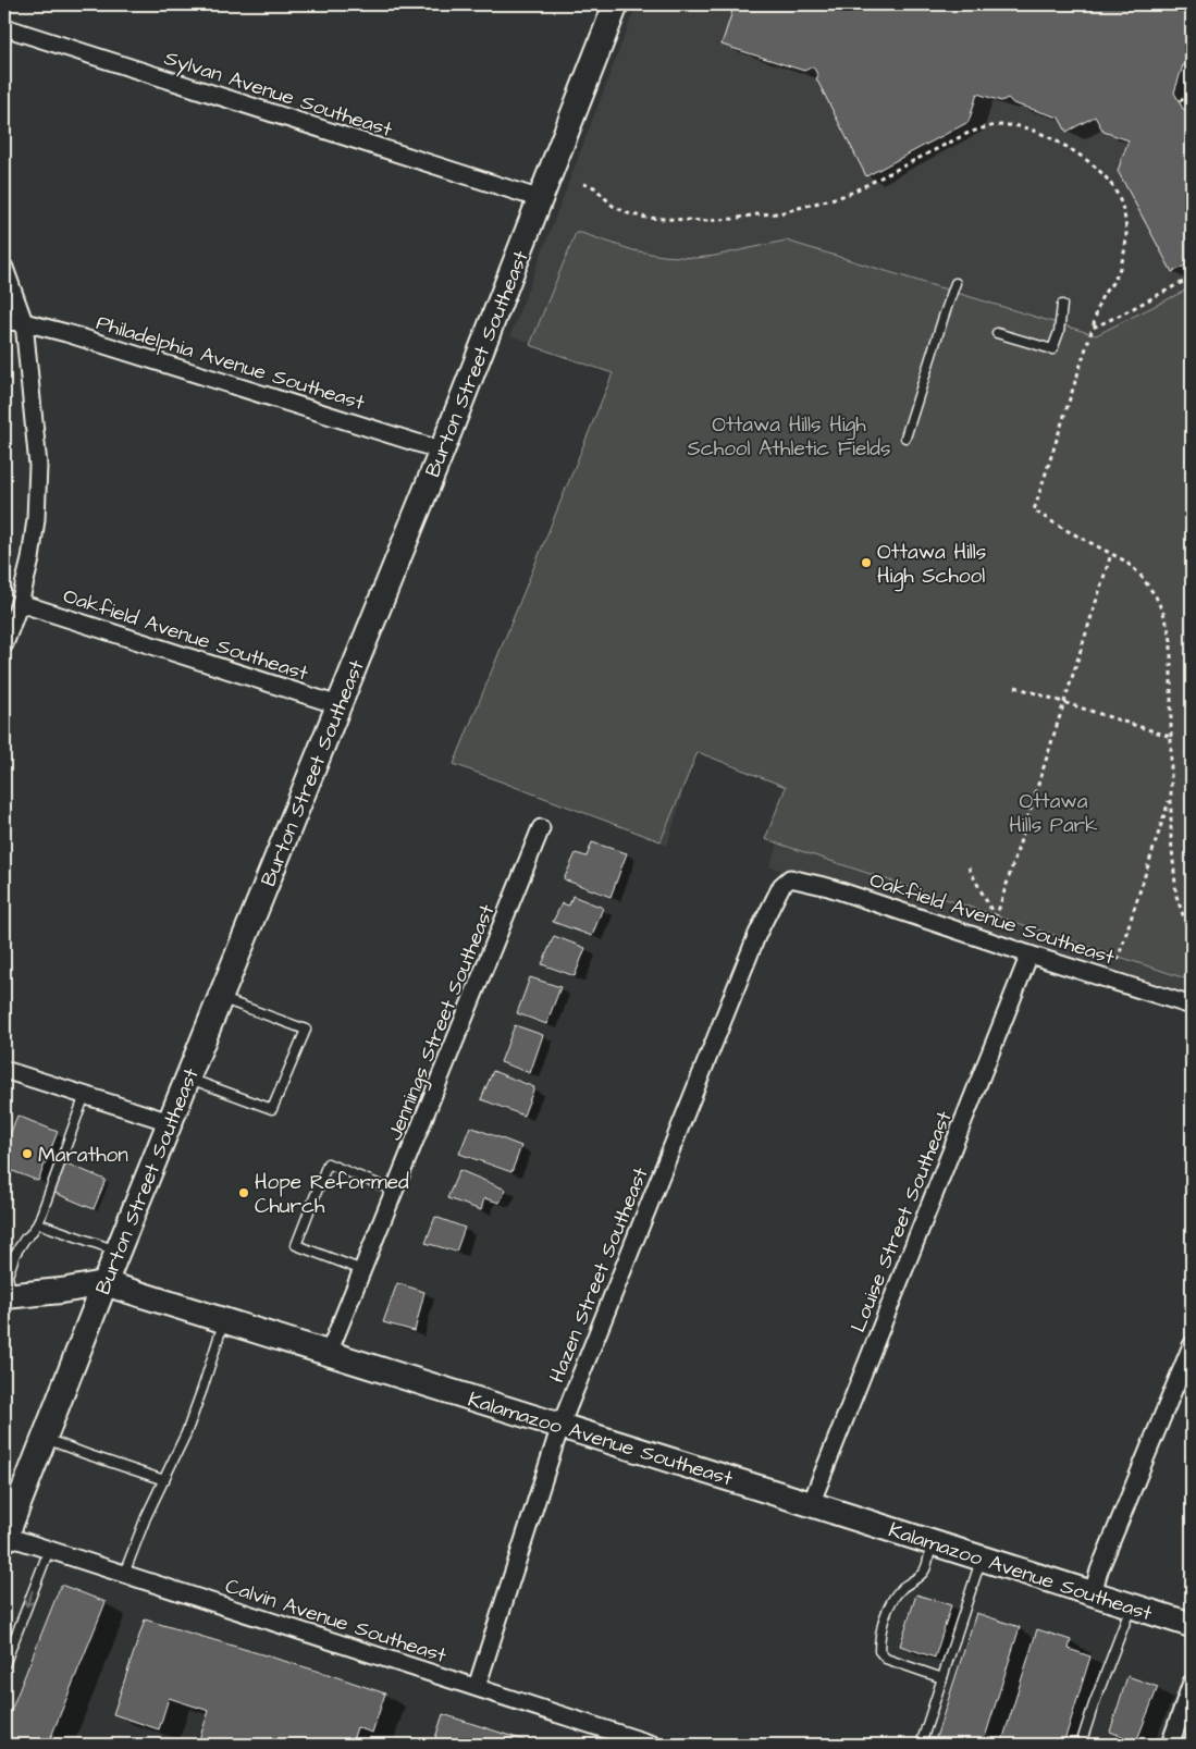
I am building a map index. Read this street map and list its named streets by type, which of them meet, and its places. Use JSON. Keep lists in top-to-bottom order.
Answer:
{
  "streets": {
    "main road": ["Burton Street Southeast", "Kalamazoo Avenue Southeast"],
    "street": [
      "Sylvan Avenue Southeast",
      "Philadelphia Avenue Southeast",
      "Oakfield Avenue Southeast",
      "Jennings Street Southeast",
      "Louise Street Southeast",
      "Hazen Street Southeast",
      "Calvin Avenue Southeast"
    ]
  },
  "crossings": [
    ["Sylvan Avenue Southeast", "Burton Street Southeast"],
    ["Philadelphia Avenue Southeast", "Burton Street Southeast"],
    ["Burton Street Southeast", "Oakfield Avenue Southeast"],
    ["Burton Street Southeast", "Kalamazoo Avenue Southeast"],
    ["Burton Street Southeast", "Calvin Avenue Southeast"],
    ["Oakfield Avenue Southeast", "Louise Street Southeast"],
    ["Oakfield Avenue Southeast", "Hazen Street Southeast"],
    ["Jennings Street Southeast", "Kalamazoo Avenue Southeast"],
    ["Louise Street Southeast", "Kalamazoo Avenue Southeast"],
    ["Hazen Street Southeast", "Kalamazoo Avenue Southeast"],
    ["Hazen Street Southeast", "Calvin Avenue Southeast"]
  ],
  "parks": ["Ottawa Hills High School Athletic Fields", "Ottawa Hills Park"],
  "places": ["Ottawa Hills High School", "Marathon", "Hope Reformed Church"]
}
